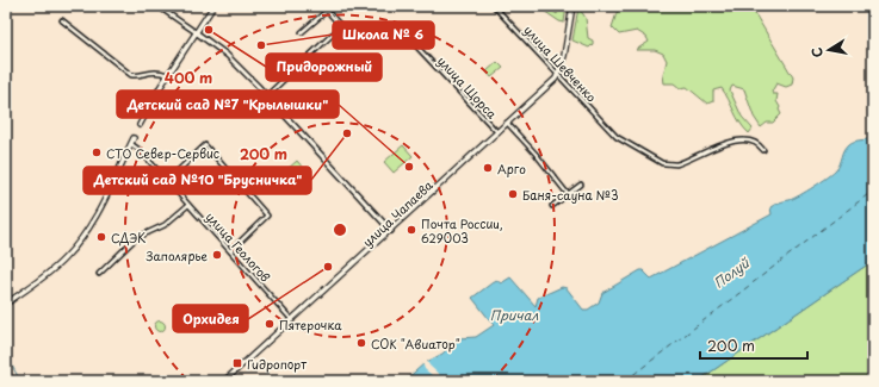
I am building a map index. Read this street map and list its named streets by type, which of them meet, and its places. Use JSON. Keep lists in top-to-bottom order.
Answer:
{
  "streets": {
    "main road": ["улица Чапаева"],
    "street": ["улица Шевченко", "улица Щорса", "улица Геологов"]
  },
  "crossings": [
    ["улица Шевченко", "улица Чапаева"],
    ["улица Щорса", "улица Чапаева"],
    ["улица Чапаева", "улица Геологов"]
  ],
  "water": ["Полуй", "Причал"],
  "places": {
    "other": [
      "Придорожный",
      "Школа № 6",
      "Детский сад №10 \"Брусничка\"",
      "СТО Север-Сервис",
      "Детский сад №7 \"Крылышки\"",
      "Арго",
      "Баня-сауна №3",
      "Почта России, 629003",
      "СДЭК",
      "Заполярье",
      "Орхидея",
      "Пятерочка",
      "СОК \"Авиатор\""
    ],
    "transit": ["Гидропорт"]
  },
  "scale_bar": "200 m",
  "north": "left",
  "rings": ["400 m", "200 m"]
}
